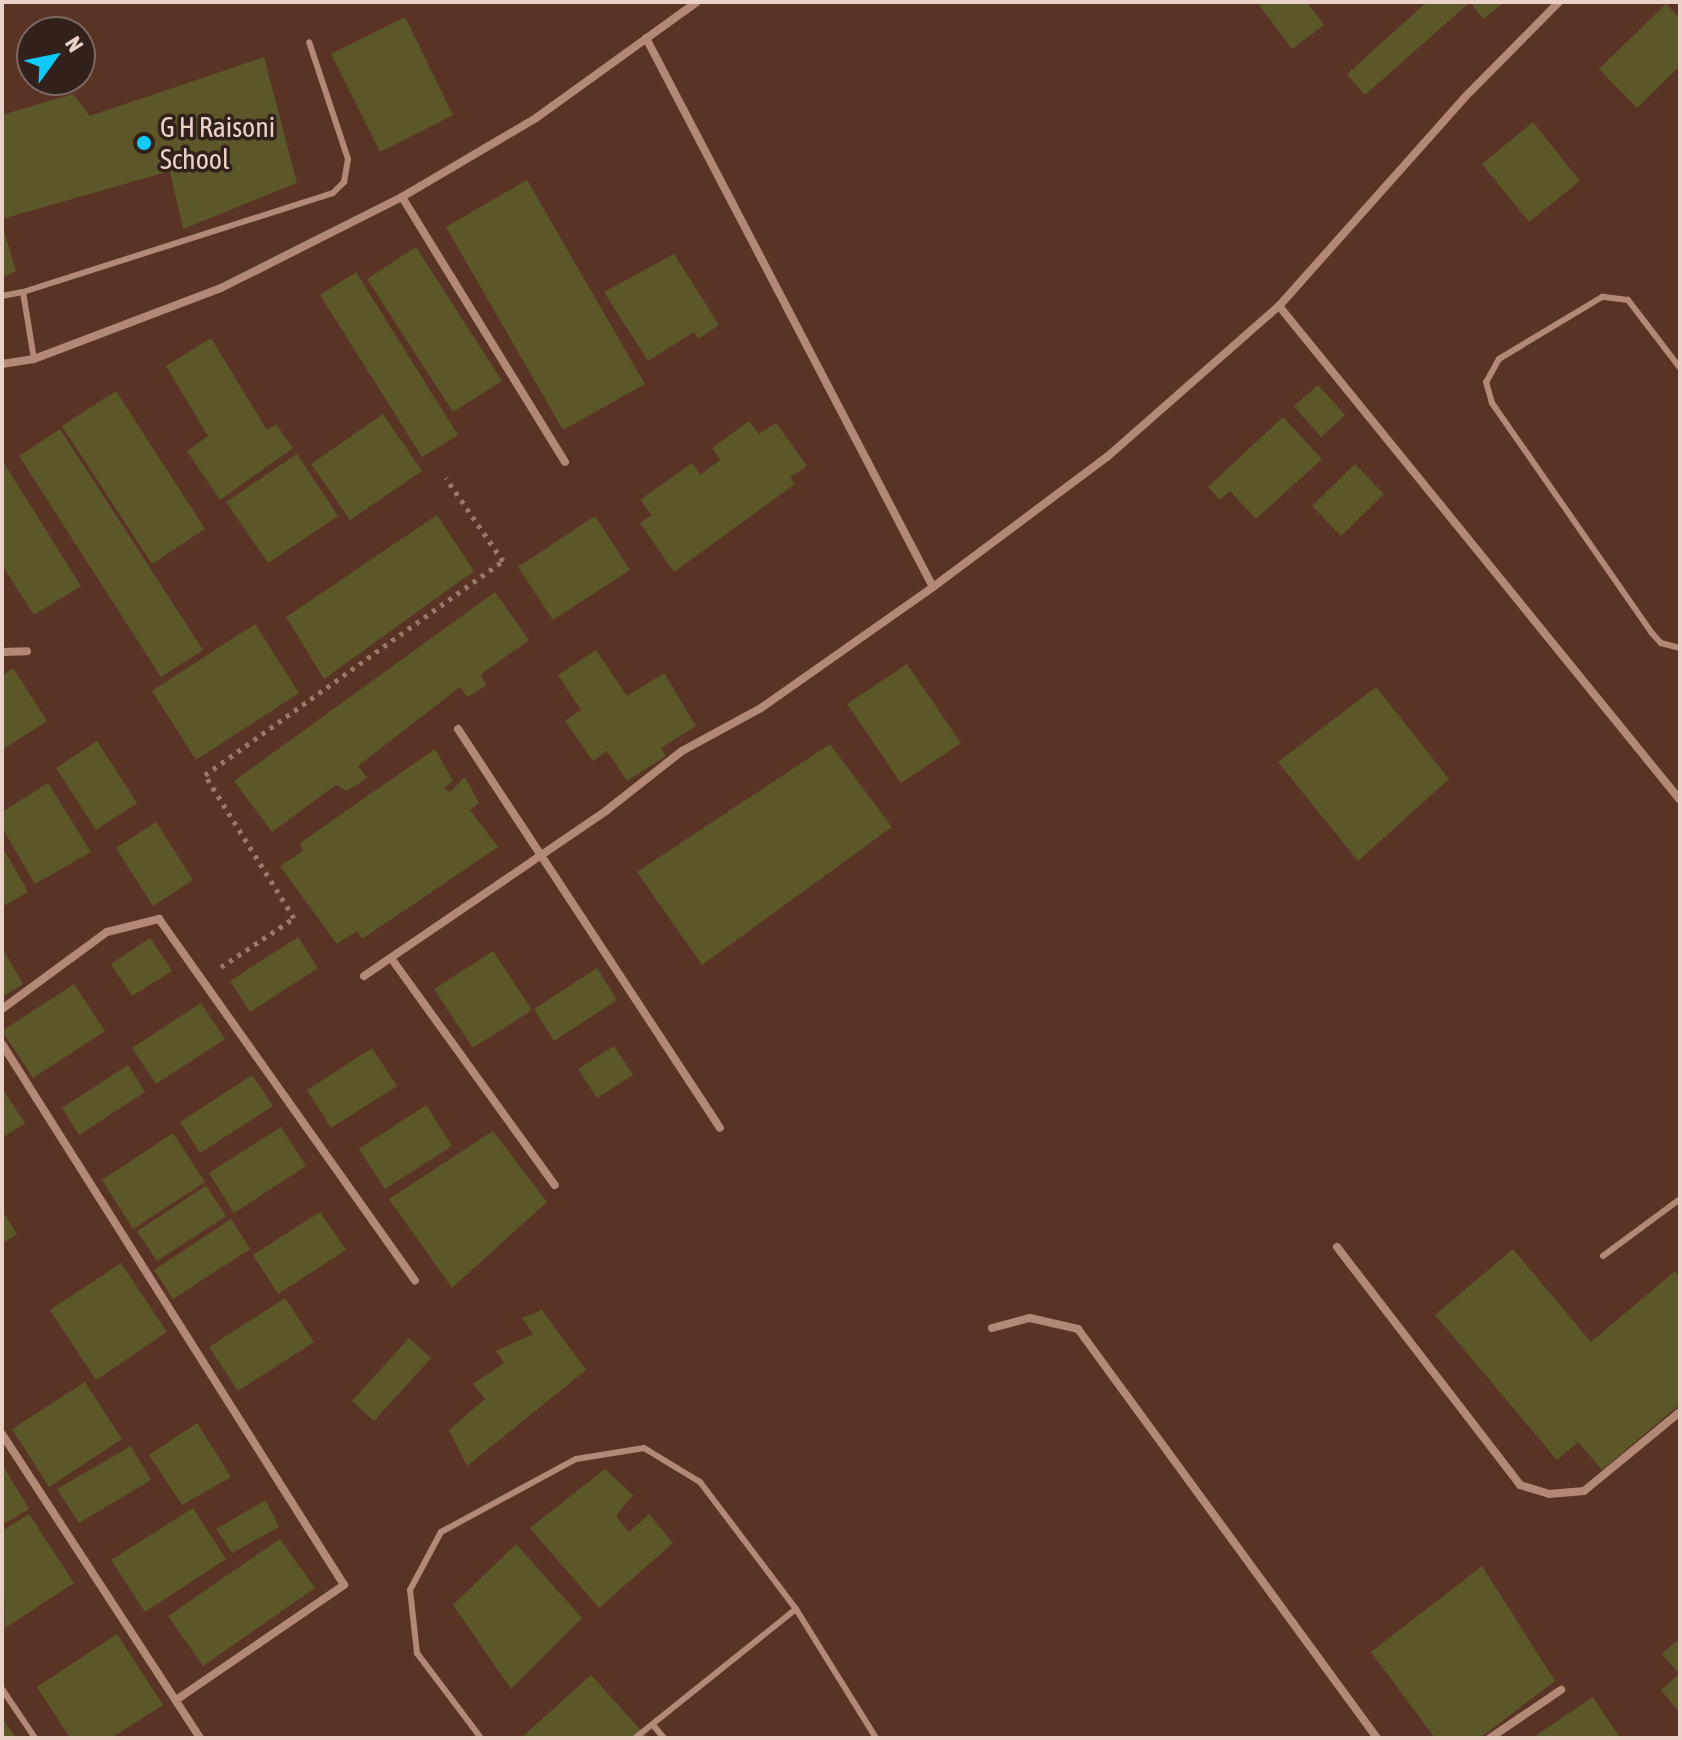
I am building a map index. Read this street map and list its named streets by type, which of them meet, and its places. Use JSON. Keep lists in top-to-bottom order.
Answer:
{
  "places": ["G H Raisoni School"],
  "north": "top right"
}
